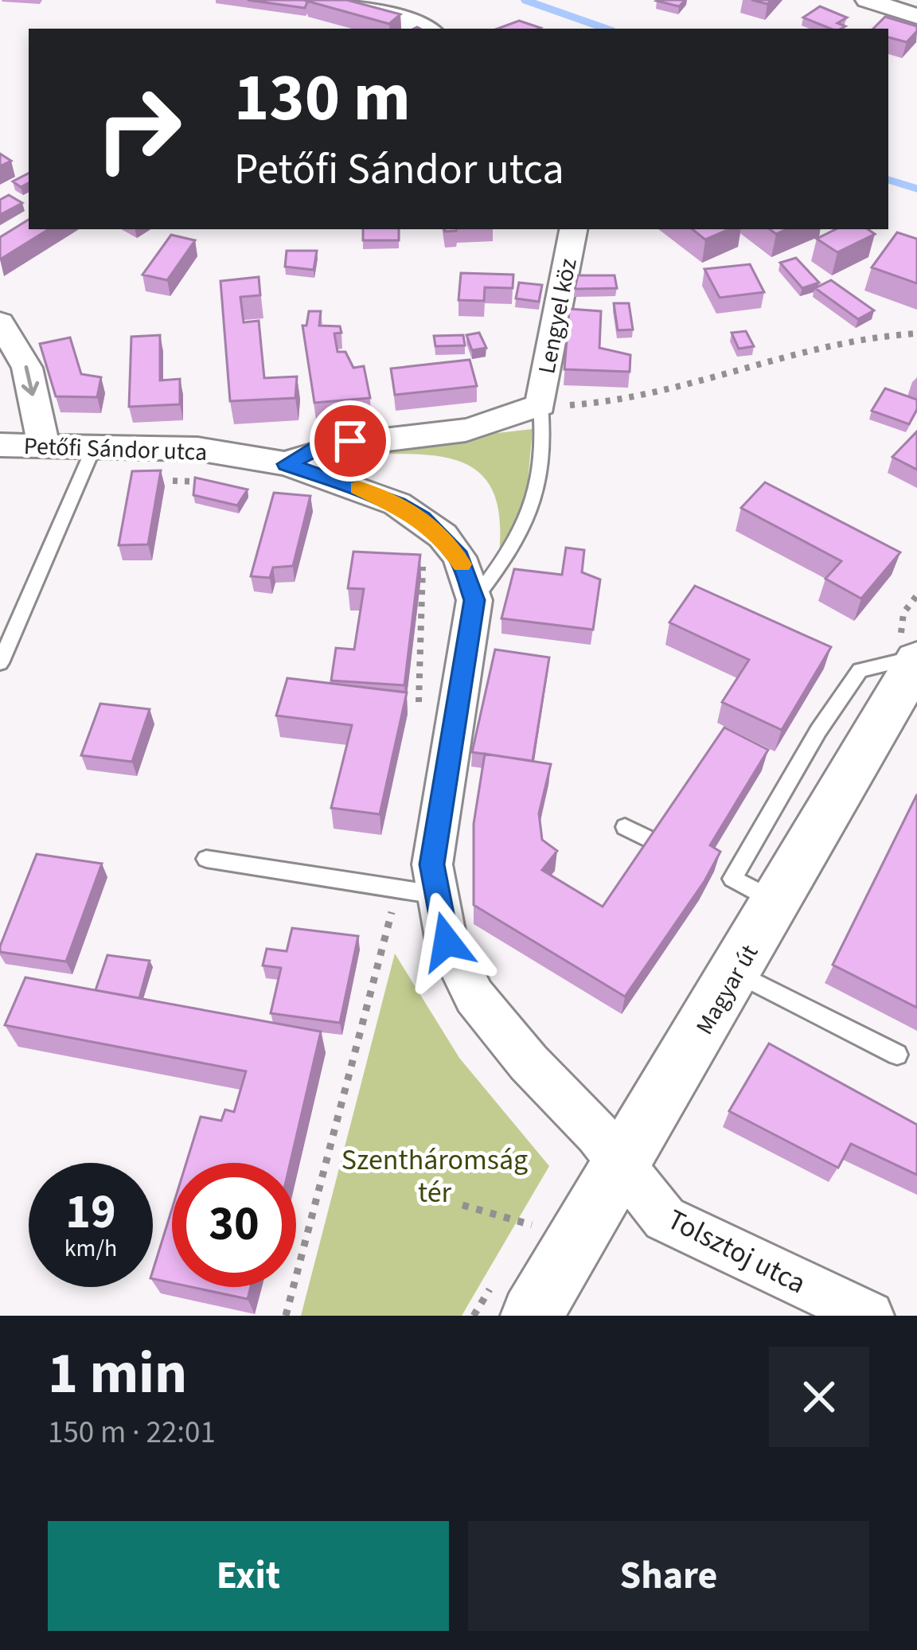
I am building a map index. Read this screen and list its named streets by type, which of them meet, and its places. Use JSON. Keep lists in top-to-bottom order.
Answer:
{
  "streets": {
    "street": [
      "Lengyel köz",
      "Petőfi Sándor utca",
      "Magyar út",
      "Tolsztoj utca"
    ]
  },
  "crossings": [
    ["Magyar út", "Tolsztoj utca"]
  ],
  "parks": ["Szentháromság tér"],
  "page": {
    "turn": ["130 m", "Petőfi Sándor utca"],
    "speed": "19 km/h",
    "limit": "30",
    "heading": ["1 min", "150 m · 22:01"],
    "buttons": ["Exit", "Share"]
  }
}
